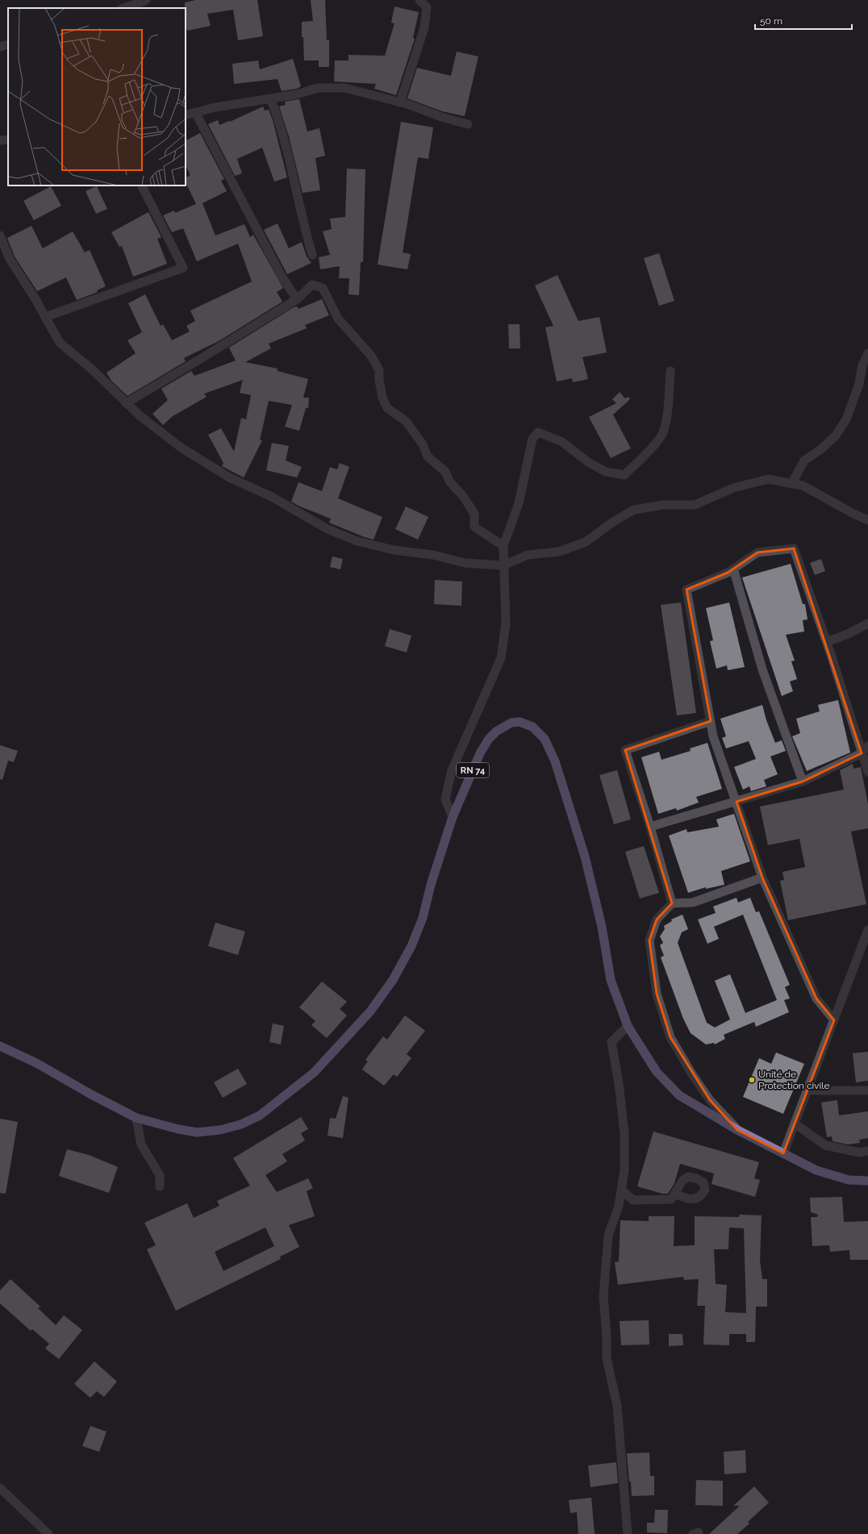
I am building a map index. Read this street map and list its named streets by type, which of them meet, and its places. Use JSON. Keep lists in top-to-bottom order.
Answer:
{
  "streets": {
    "main road": ["RN 74"]
  },
  "places": ["Unité de Protection civile"],
  "scale_bar": "50 m"
}
